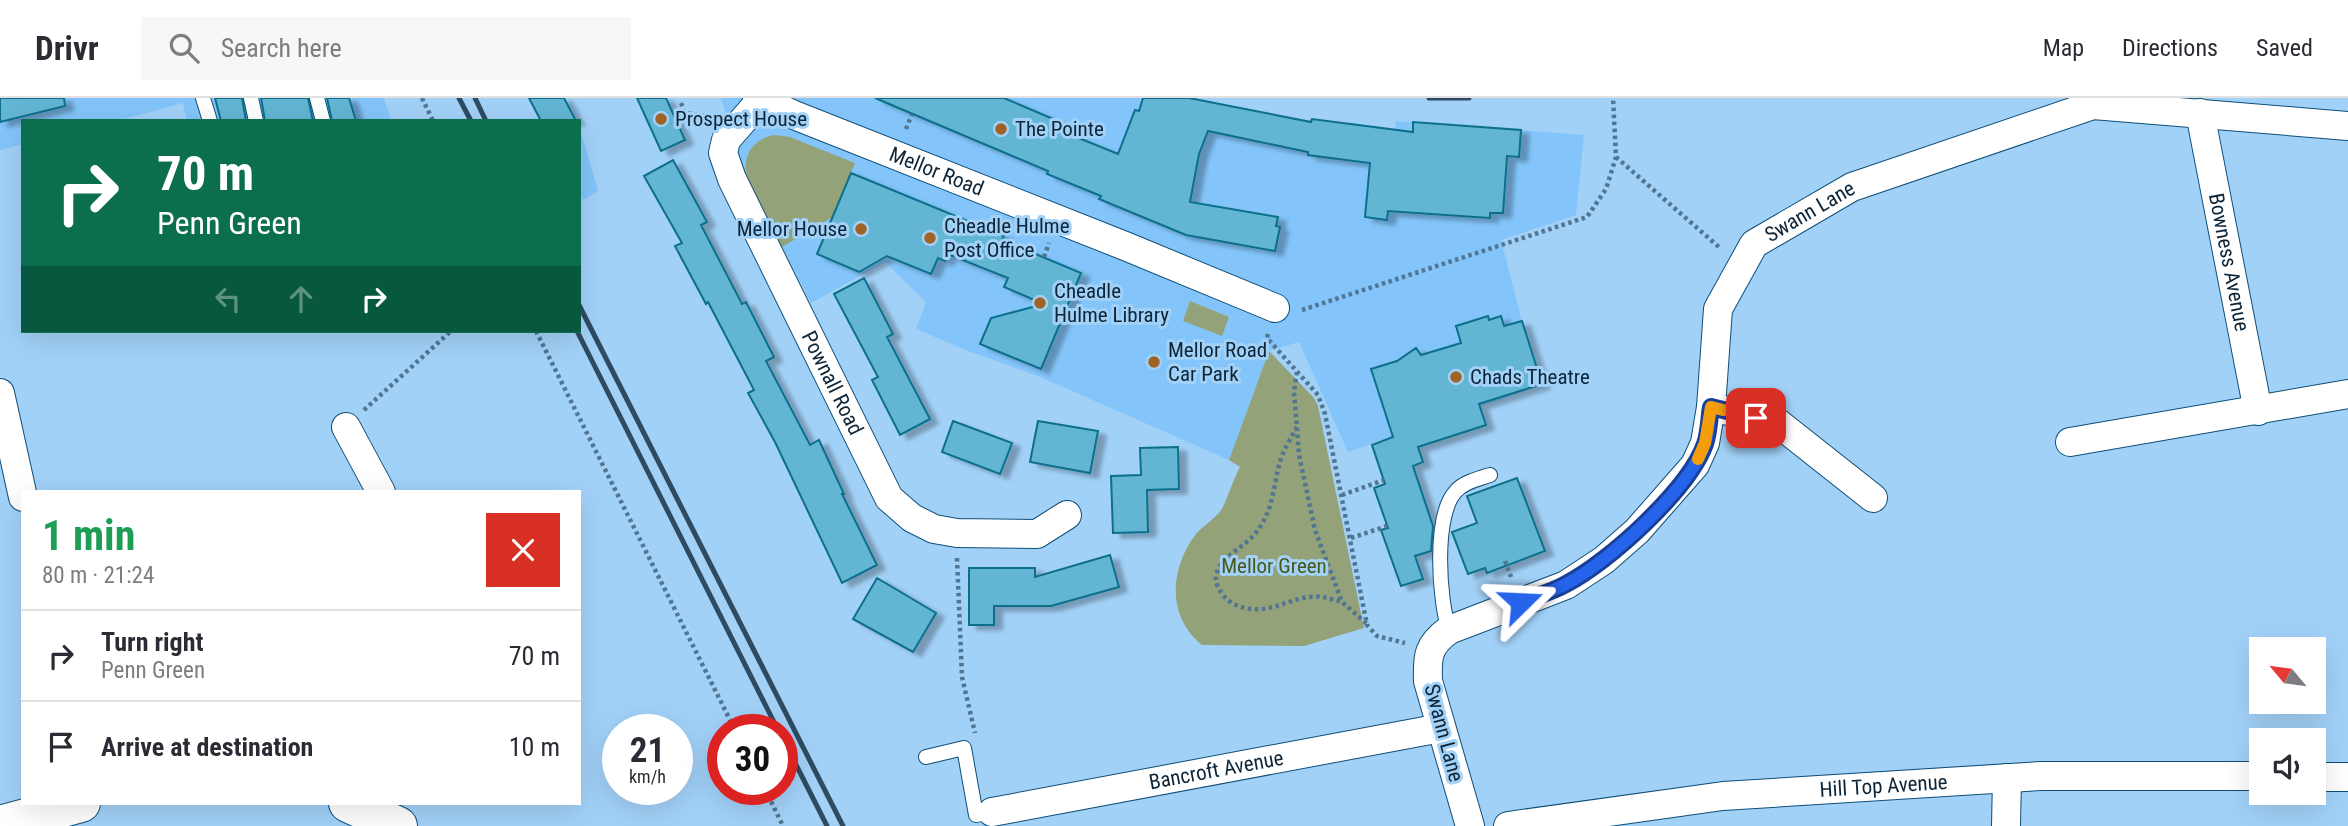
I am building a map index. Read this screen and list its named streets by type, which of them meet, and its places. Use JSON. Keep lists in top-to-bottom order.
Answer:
{
  "streets": {
    "street": [
      "Mellor Road",
      "Swann Lane",
      "Bowness Avenue",
      "Pownall Road",
      "Bancroft Avenue",
      "Hill Top Avenue"
    ]
  },
  "crossings": [
    ["Mellor Road", "Pownall Road"],
    ["Swann Lane", "Bowness Avenue"],
    ["Swann Lane", "Bancroft Avenue"]
  ],
  "parks": ["Mellor Green"],
  "places": [
    "Prospect House",
    "The Pointe",
    "Mellor House",
    "Cheadle Hulme Post Office",
    "Cheadle Hulme Library",
    "Mellor Road Car Park",
    "Chads Theatre"
  ],
  "north": "top left",
  "page": {
    "header": "Drivr",
    "search": "Search here",
    "nav": ["Map", "Directions", "Saved"],
    "turn": ["70 m", "Penn Green"],
    "heading": ["1 min", "80 m · 21:24"],
    "list": [
      {
        "name": "Turn right",
        "note": "Penn Green",
        "value": "70 m"
      },
      {
        "name": "Arrive at destination",
        "value": "10 m"
      }
    ],
    "speed": "21 km/h",
    "limit": "30"
  }
}
